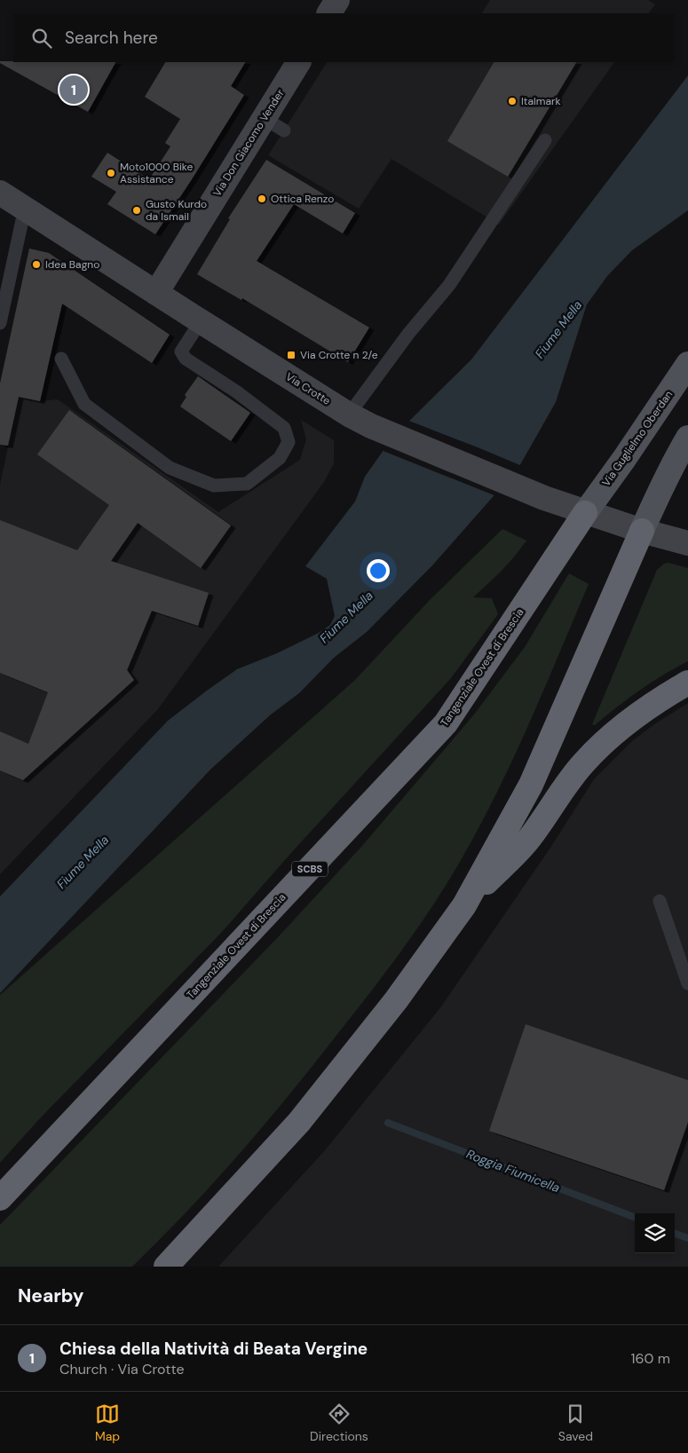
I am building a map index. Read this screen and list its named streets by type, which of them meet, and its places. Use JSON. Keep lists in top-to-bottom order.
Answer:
{
  "streets": {
    "highway": ["Tangenziale Ovest di Brescia", "SCBS"],
    "main road": ["Via Guglielmo Oberdan"],
    "street": ["Via Don Giacomo Vender", "Via Crotte"]
  },
  "crossings": [
    ["Via Don Giacomo Vender", "Via Crotte"],
    ["Via Crotte", "Via Guglielmo Oberdan"],
    ["Via Crotte", "Tangenziale Ovest di Brescia"],
    ["Via Guglielmo Oberdan", "Tangenziale Ovest di Brescia"]
  ],
  "water": ["Fiume Mella", "Roggia Fiumicella"],
  "places": {
    "other": [
      "Italmark",
      "Moto1000 Bike Assistance",
      "Ottica Renzo",
      "Gusto Kurdo da Ismail",
      "Idea Bagno"
    ],
    "transit": ["Via Crotte n 2/e"]
  },
  "page": {
    "search": "Search here",
    "pins": "1",
    "heading": "Nearby",
    "list": [
      {
        "mark": "1",
        "name": "Chiesa della Natività di Beata Vergine",
        "note": "Church · Via Crotte",
        "value": "160 m"
      }
    ],
    "nav": ["Map", "Directions", "Saved"]
  }
}
